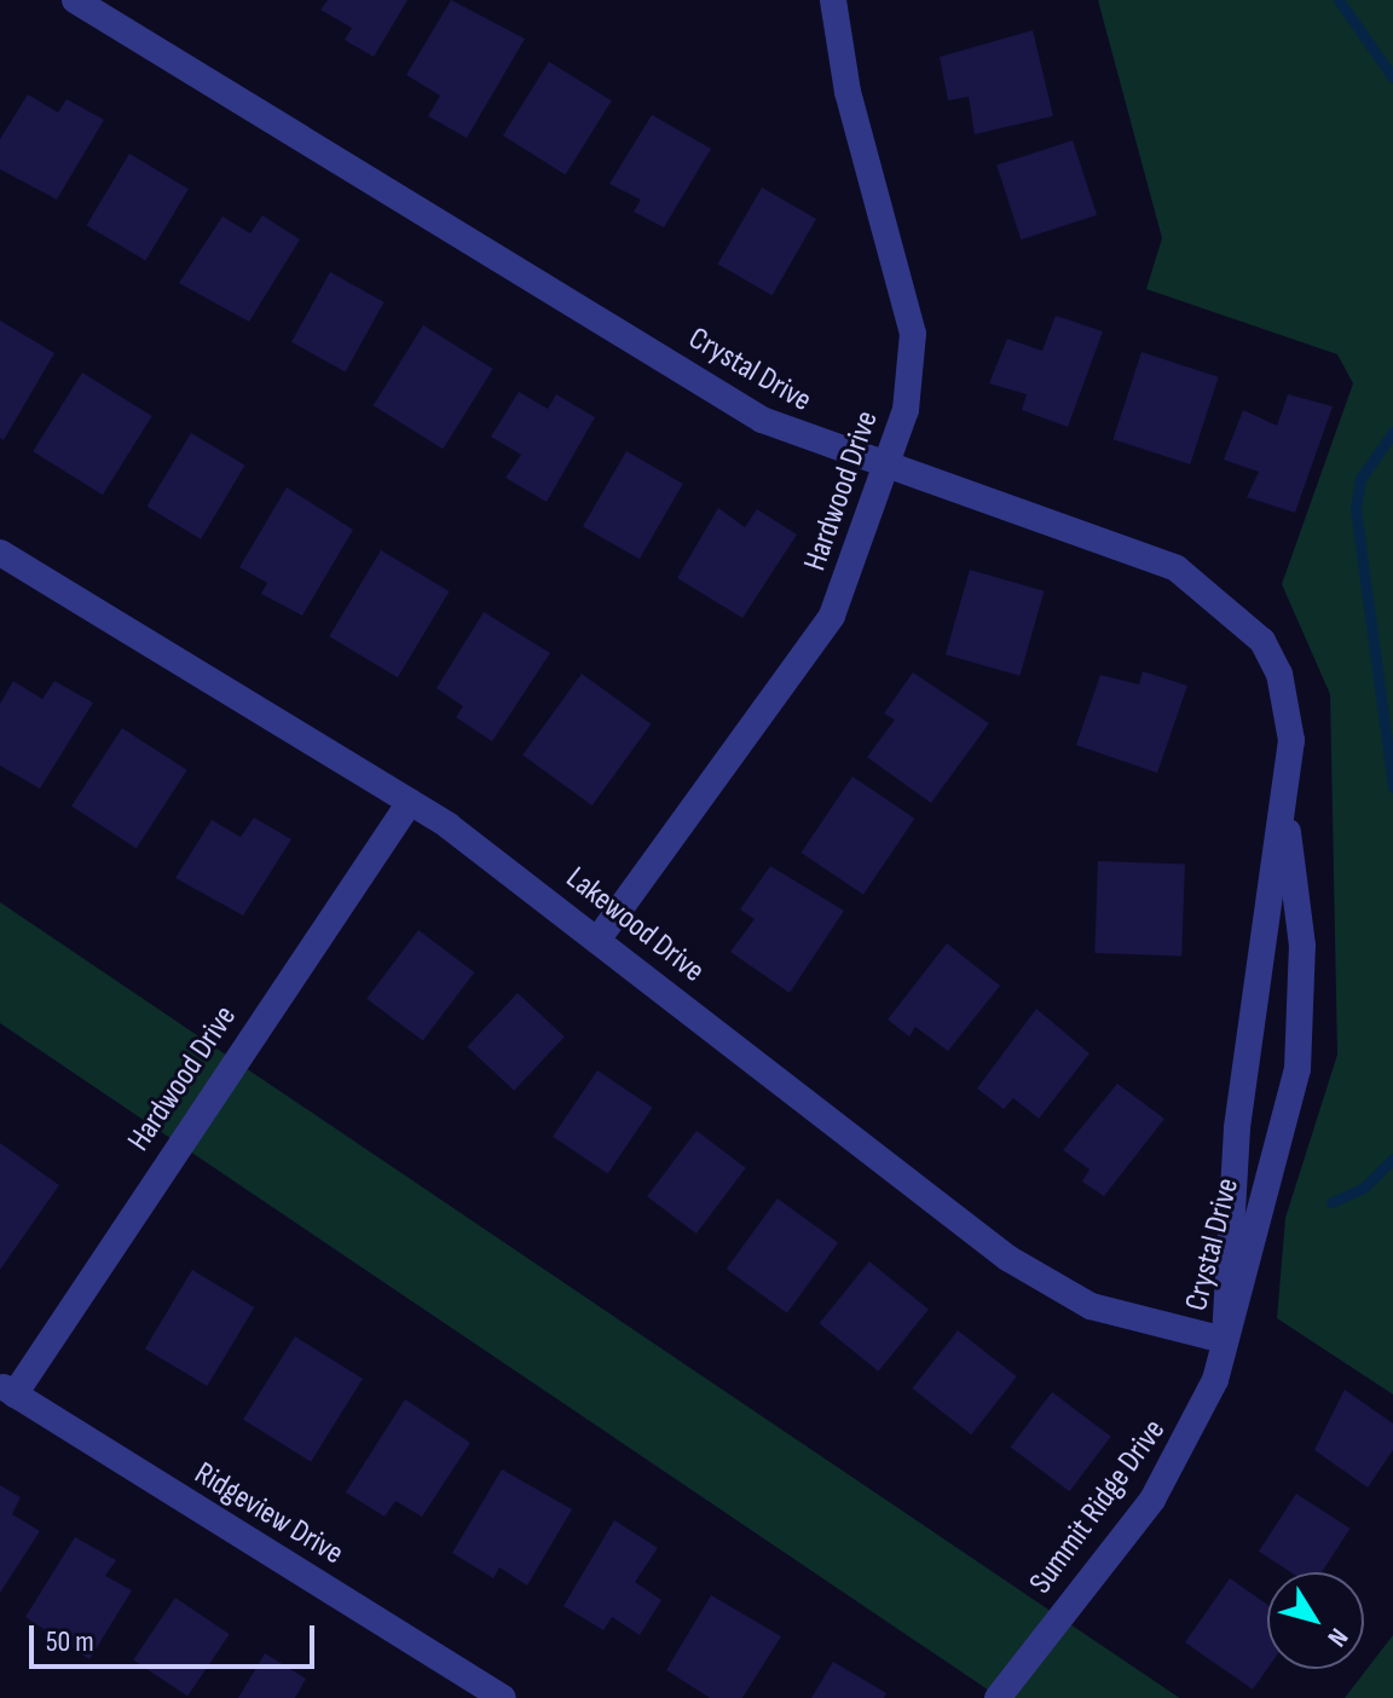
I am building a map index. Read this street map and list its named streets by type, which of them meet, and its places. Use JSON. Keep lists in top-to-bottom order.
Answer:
{
  "streets": {
    "street": [
      "Crystal Drive",
      "Hardwood Drive",
      "Lakewood Drive",
      "Summit Ridge Drive",
      "Ridgeview Drive"
    ]
  },
  "crossings": [
    ["Crystal Drive", "Hardwood Drive"],
    ["Crystal Drive", "Lakewood Drive"],
    ["Crystal Drive", "Summit Ridge Drive"],
    ["Hardwood Drive", "Lakewood Drive"],
    ["Hardwood Drive", "Ridgeview Drive"],
    ["Lakewood Drive", "Summit Ridge Drive"]
  ],
  "scale_bar": "50 m",
  "north": "bottom right"
}
